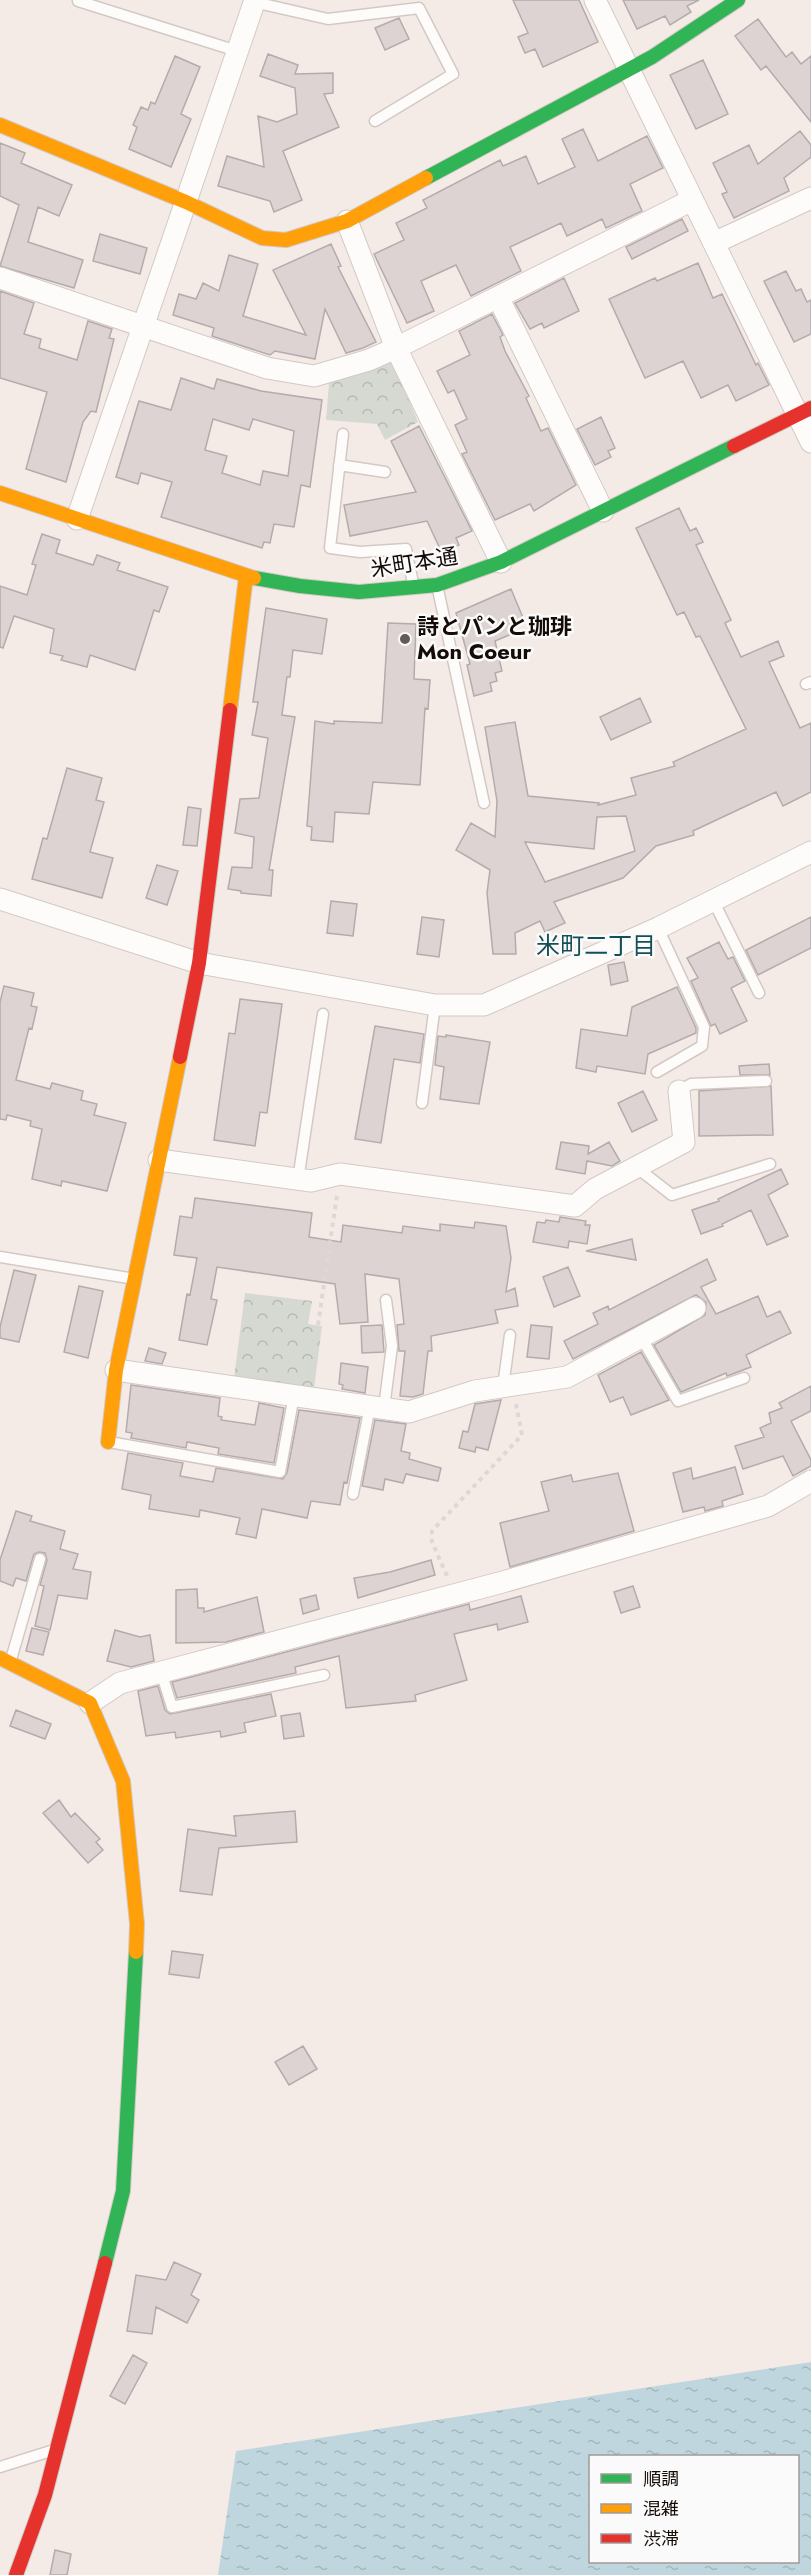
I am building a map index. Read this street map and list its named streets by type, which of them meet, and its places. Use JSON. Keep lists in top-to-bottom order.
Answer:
{
  "streets": {
    "street": ["米町本通"]
  },
  "districts": ["米町二丁目"],
  "places": ["詩とパンと珈琲 Mon Coeur"],
  "legend": ["順調", "混雑", "渋滞"]
}
